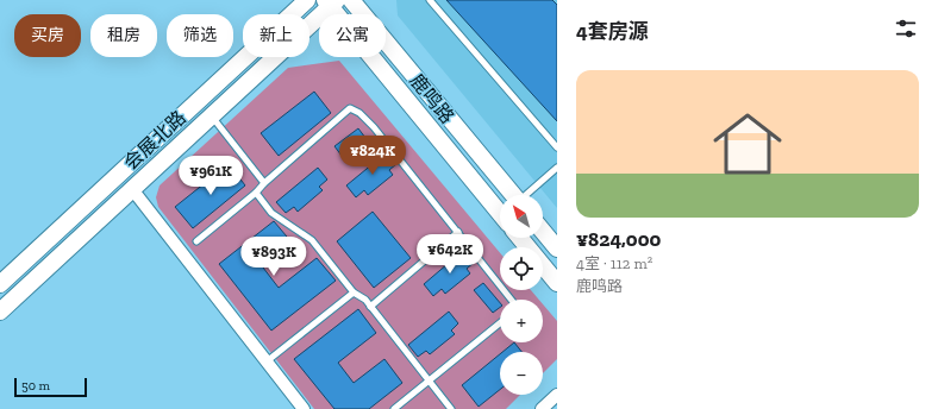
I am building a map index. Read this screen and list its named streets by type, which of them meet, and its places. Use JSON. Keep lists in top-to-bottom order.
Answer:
{
  "streets": {
    "main road": ["鹿鸣路", "会展北路"]
  },
  "crossings": [
    ["鹿鸣路", "会展北路"]
  ],
  "scale_bar": "50 m",
  "north": "top left",
  "page": {
    "heading": "4套房源",
    "chip": [
      "买房",
      "租房",
      "筛选",
      "新上",
      "公寓"
    ],
    "list": [
      {
        "name": "¥824,000",
        "note": "4室 · 112 m² · 鹿鸣路"
      }
    ],
    "price": [
      "¥824K",
      "¥961K",
      "¥642K",
      "¥893K"
    ],
    "map_buttons": ["+", "−"],
    "scale": "50 m"
  }
}
